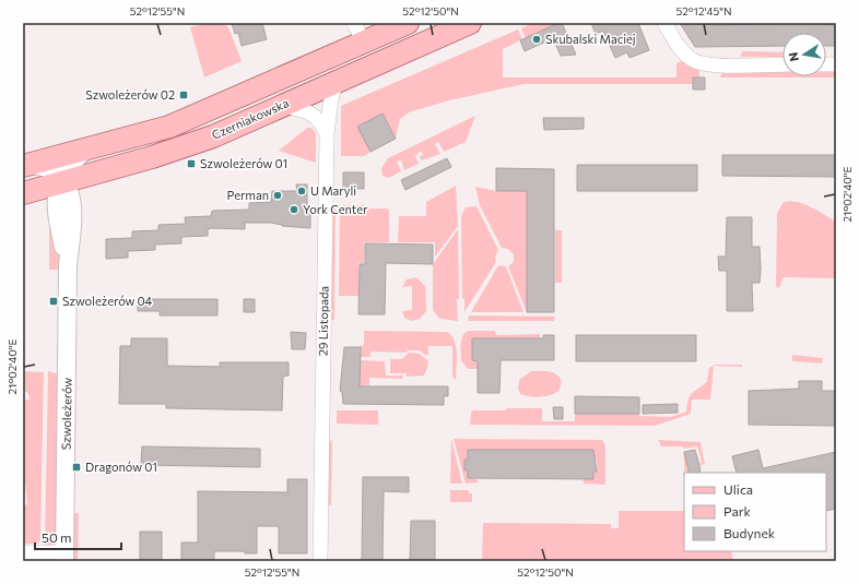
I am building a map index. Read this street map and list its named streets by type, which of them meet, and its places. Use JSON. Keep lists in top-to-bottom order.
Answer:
{
  "streets": {
    "main road": ["Czerniakowska"],
    "street": ["29 Listopada", "Szwoleżerów"]
  },
  "crossings": [
    ["Czerniakowska", "29 Listopada"],
    ["Czerniakowska", "Szwoleżerów"]
  ],
  "places": {
    "other": [
      "Skubalski Maciej",
      "U Maryli",
      "Perman",
      "York Center"
    ],
    "transit": [
      "Szwoleżerów 02",
      "Szwoleżerów 01",
      "Szwoleżerów 04",
      "Dragonów 01"
    ]
  },
  "legend": ["Ulica", "Park", "Budynek"],
  "scale_bar": "50 m",
  "north": "left",
  "coordinates": [
    "52°12'55\"N",
    "52°12'50\"N",
    "52°12'45\"N",
    "21°02'40\"E"
  ]
}
